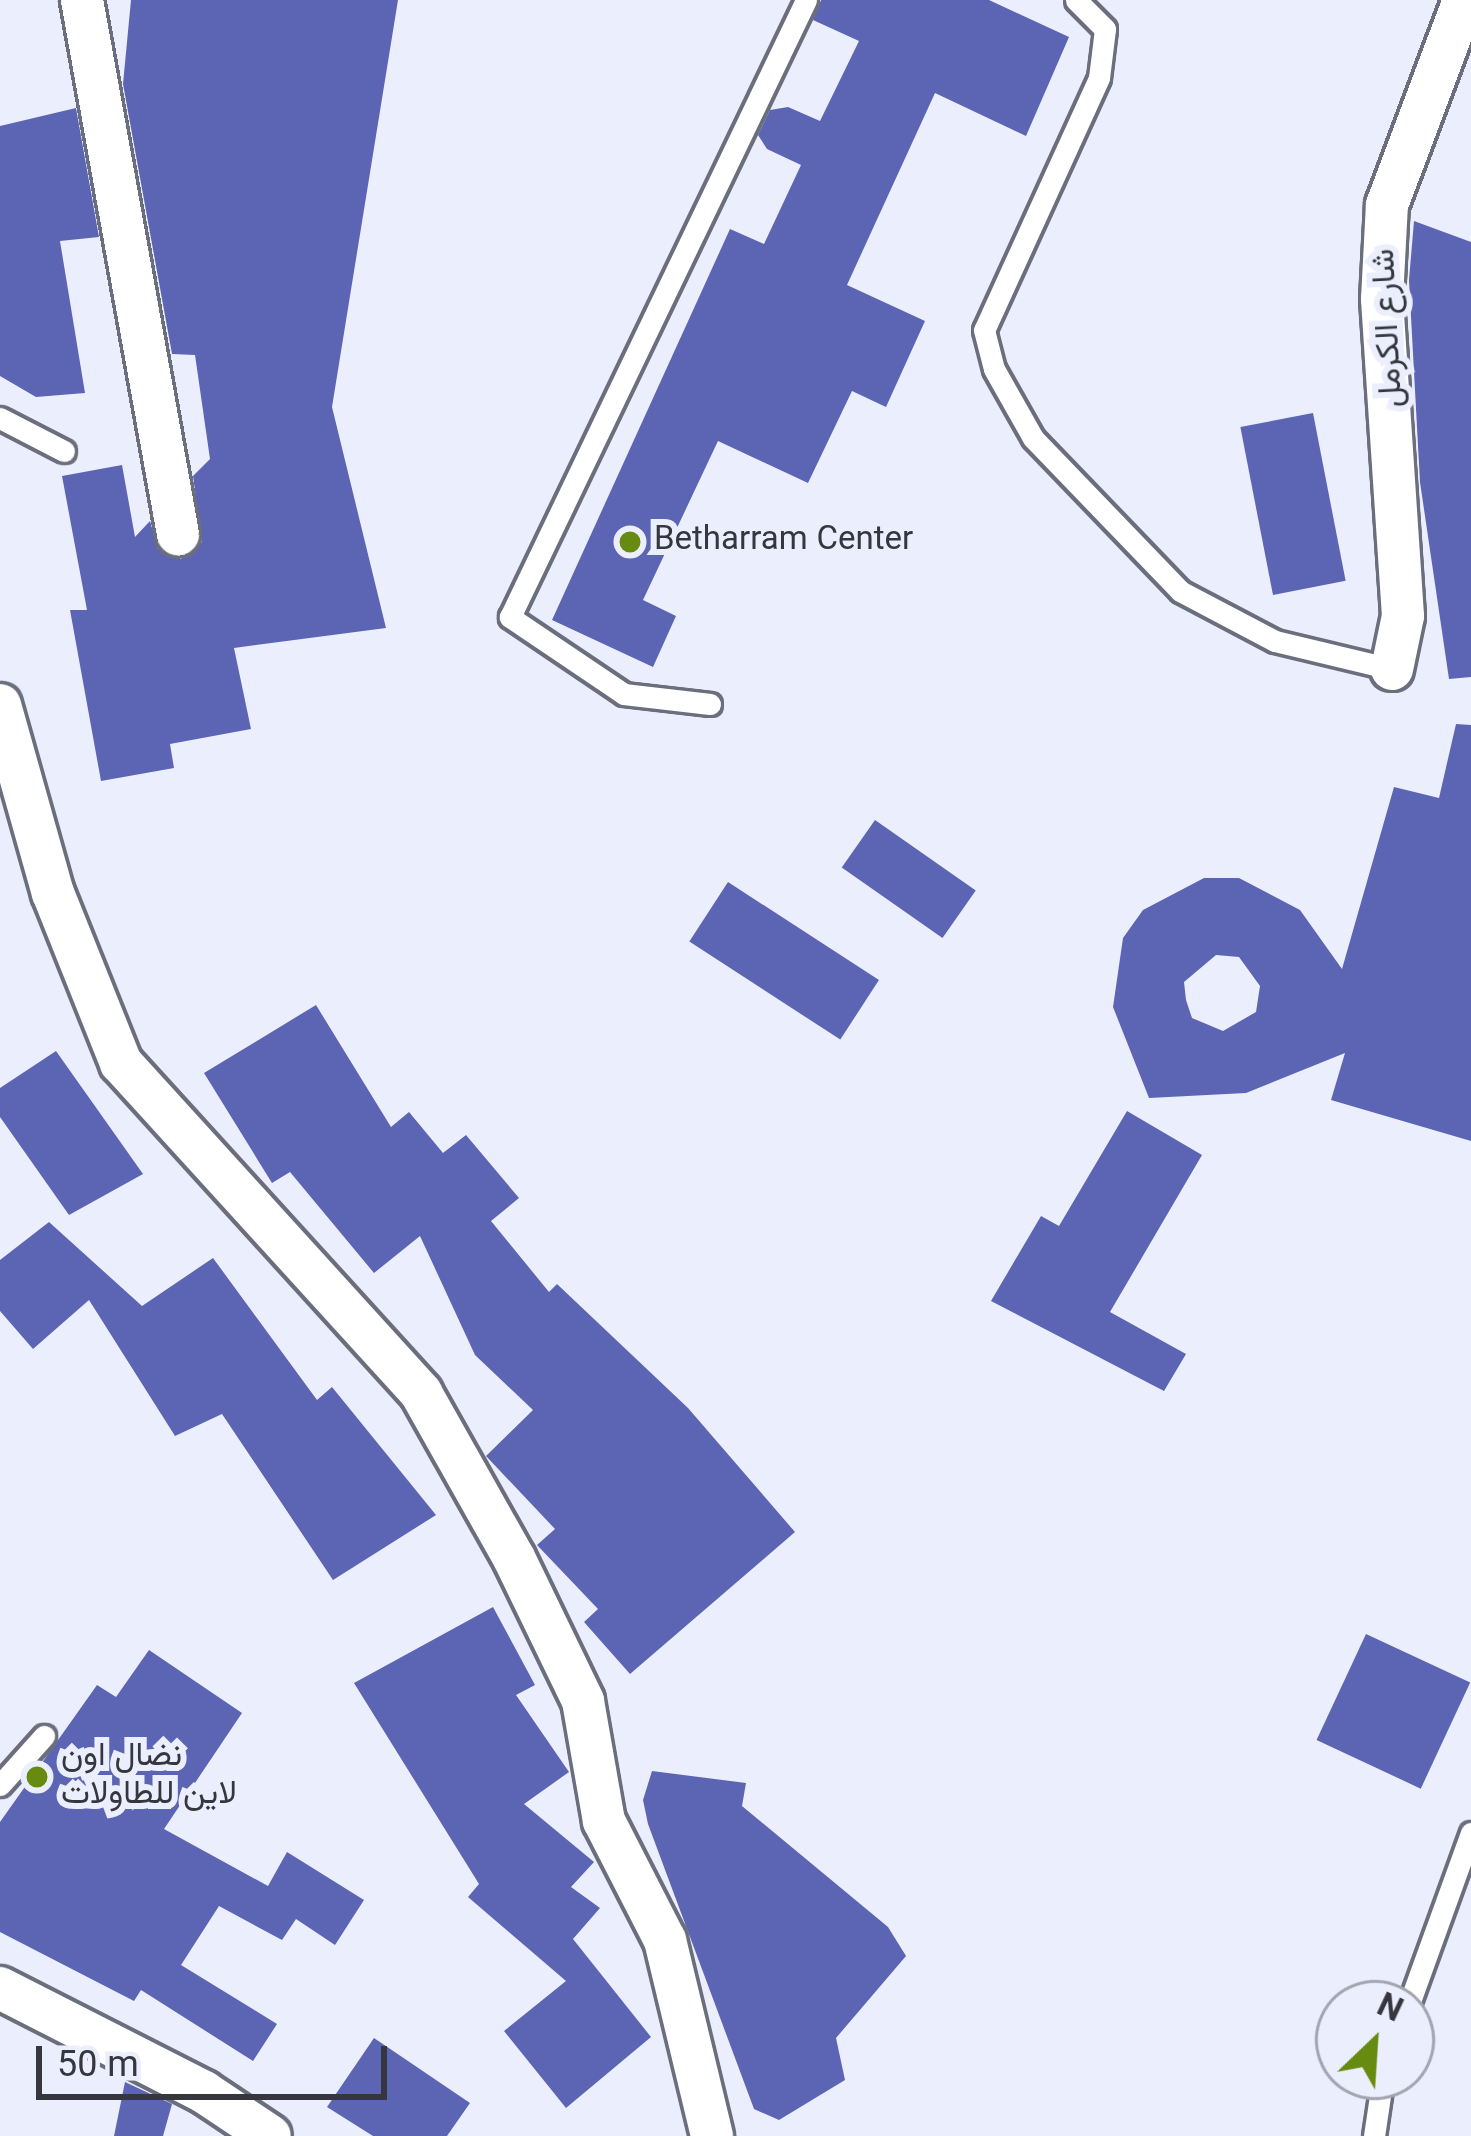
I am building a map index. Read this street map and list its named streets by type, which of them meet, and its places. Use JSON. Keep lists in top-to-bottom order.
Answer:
{
  "streets": {
    "street": ["شارع الكرمل"]
  },
  "places": ["Betharram Center", "نضال اون لاين للطاولات"],
  "scale_bar": "50 m",
  "north": "top right"
}
